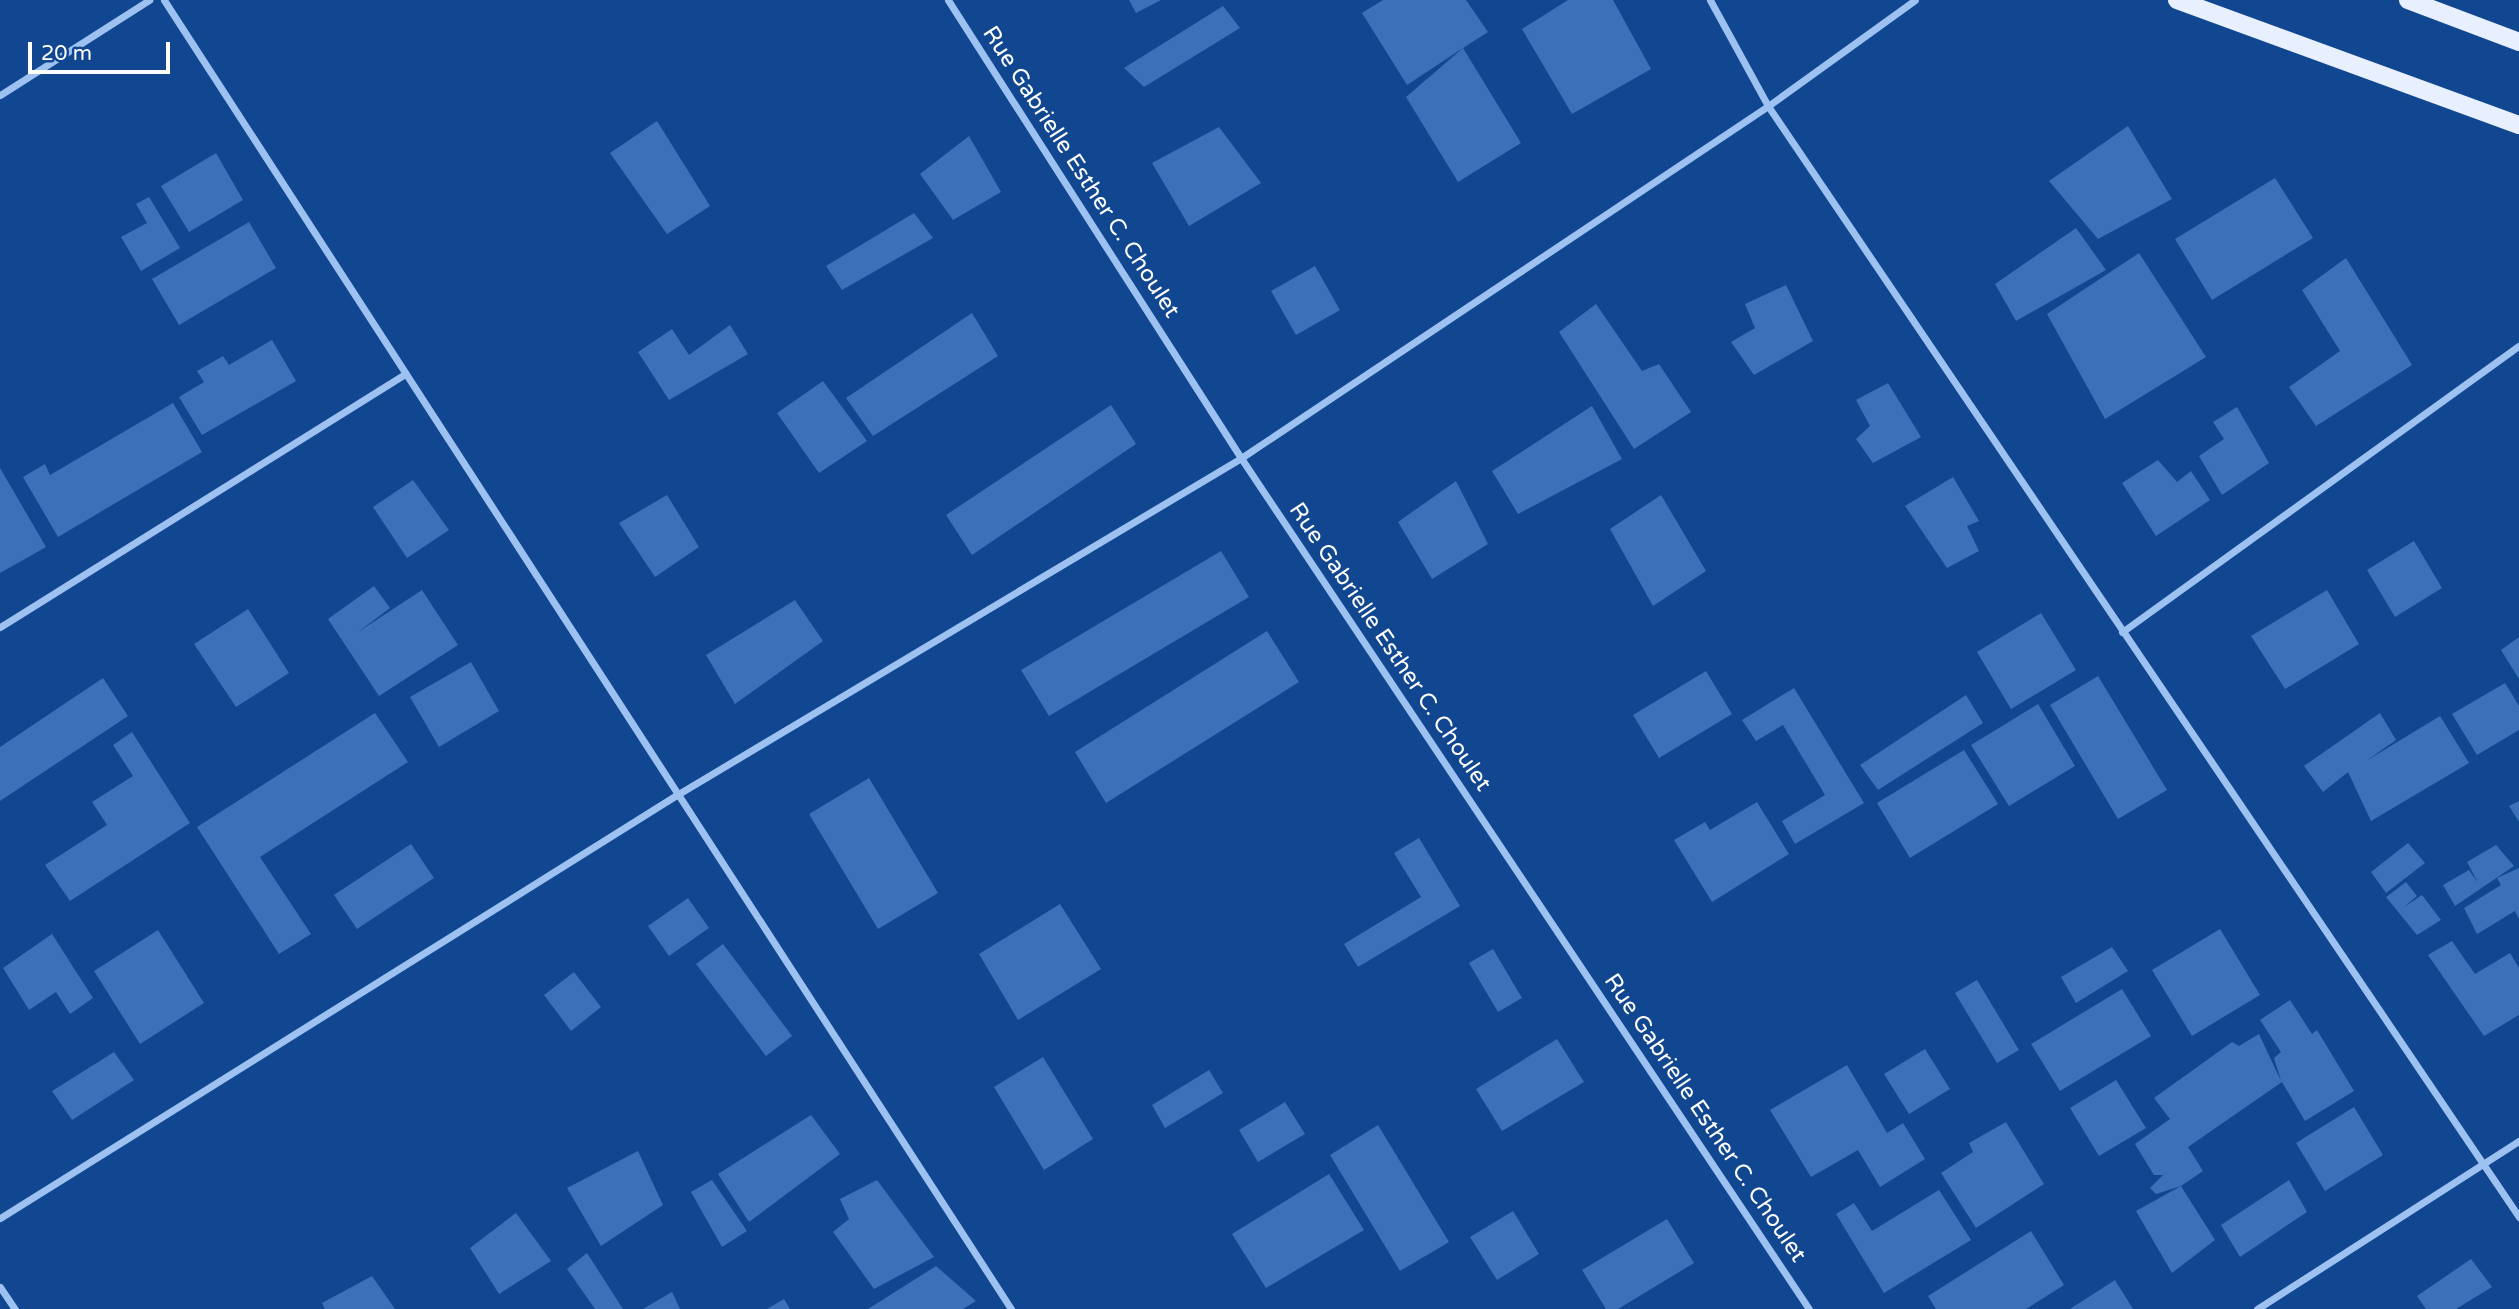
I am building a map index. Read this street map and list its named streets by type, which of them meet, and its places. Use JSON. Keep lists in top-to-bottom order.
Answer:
{
  "streets": {
    "street": ["Rue Gabrielle Esther C. Choulet"]
  },
  "scale_bar": "20 m"
}
